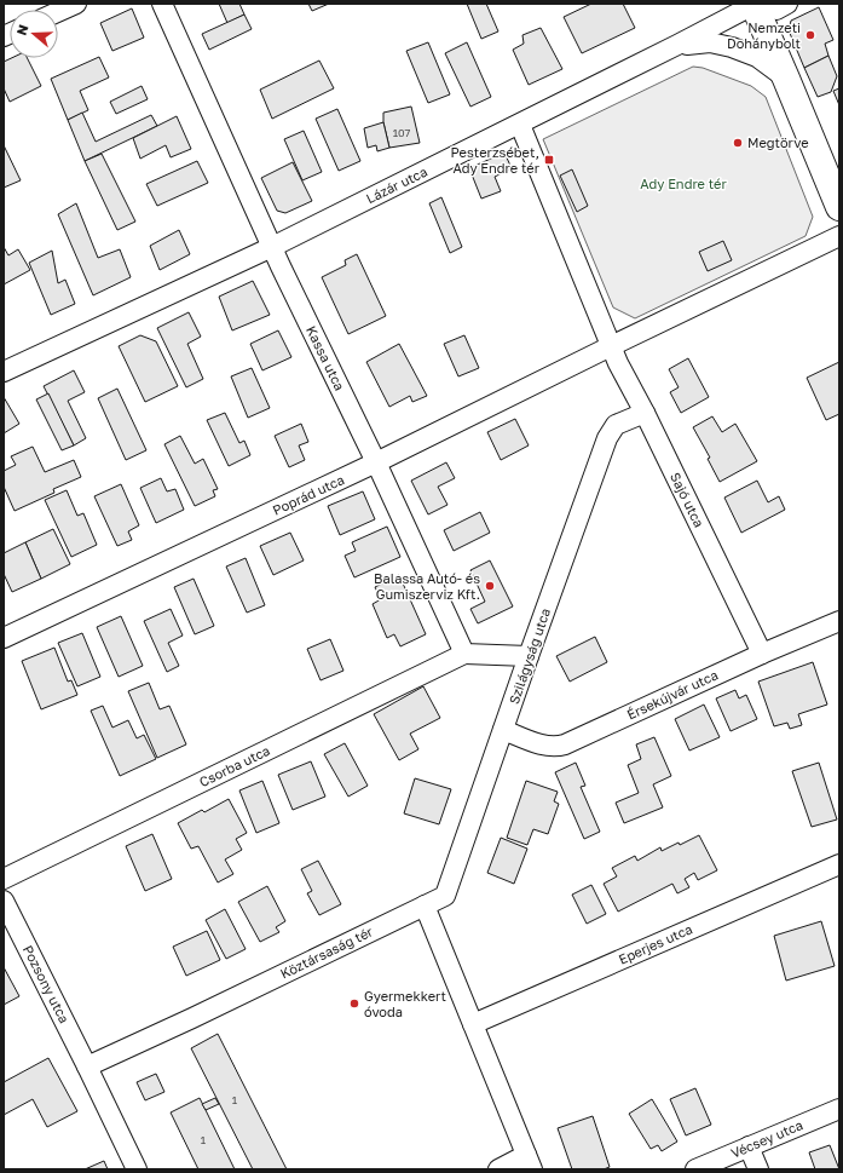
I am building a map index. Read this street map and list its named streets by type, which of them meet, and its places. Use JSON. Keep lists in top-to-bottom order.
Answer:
{
  "streets": {
    "street": [
      "Lázár utca",
      "Kassa utca",
      "Poprád utca",
      "Sajó utca",
      "Szilágyság utca",
      "Érsekújvár utca",
      "Csorba utca",
      "Eperjes utca",
      "Köztársaság tér",
      "Pozsony utca",
      "Vécsey utca"
    ]
  },
  "crossings": [
    ["Lázár utca", "Kassa utca"],
    ["Kassa utca", "Poprád utca"],
    ["Kassa utca", "Csorba utca"],
    ["Poprád utca", "Sajó utca"],
    ["Sajó utca", "Szilágyság utca"],
    ["Sajó utca", "Érsekújvár utca"],
    ["Szilágyság utca", "Érsekújvár utca"],
    ["Szilágyság utca", "Köztársaság tér"],
    ["Köztársaság tér", "Pozsony utca"]
  ],
  "parks": ["Ady Endre tér"],
  "places": {
    "other": [
      "Nemzeti Dohánybolt",
      "Megtörve",
      "Balassa Autó- és Gumiszerviz Kft.",
      "Gyermekkert óvoda"
    ],
    "transit": ["Pesterzsébet, Ady Endre tér"]
  },
  "house_numbers": ["107", "1", "1"],
  "north": "left"
}
